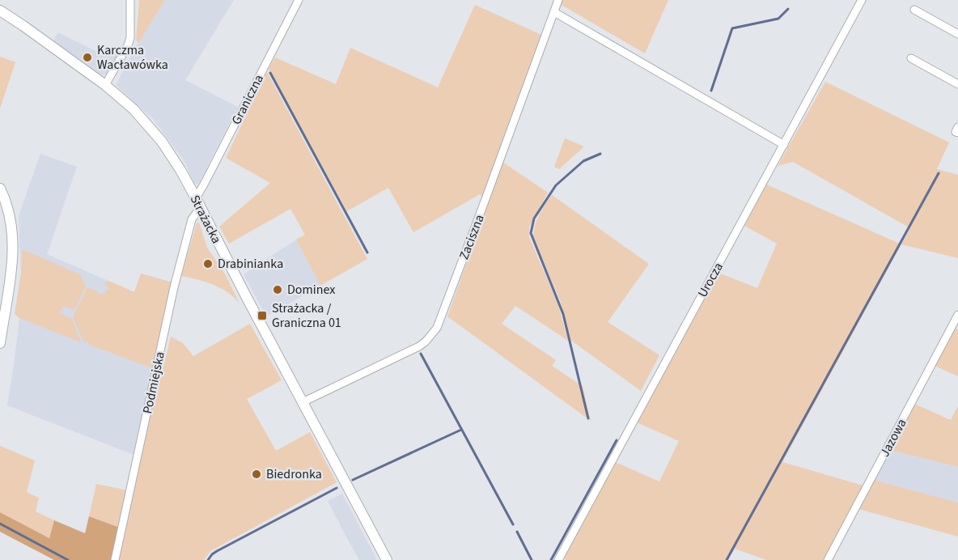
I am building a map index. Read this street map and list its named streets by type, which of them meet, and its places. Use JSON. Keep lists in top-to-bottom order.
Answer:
{
  "streets": {
    "street": [
      "Graniczna",
      "Strażacka",
      "Zaciszna",
      "Urocza",
      "Podmiejska",
      "Jazowa"
    ]
  },
  "crossings": [
    ["Graniczna", "Strażacka"],
    ["Strażacka", "Zaciszna"],
    ["Strażacka", "Podmiejska"]
  ],
  "places": {
    "other": [
      "Karczma Wacławówka",
      "Drabinianka",
      "Dominex",
      "Biedronka"
    ],
    "transit": ["Strażacka / Graniczna 01"]
  }
}
